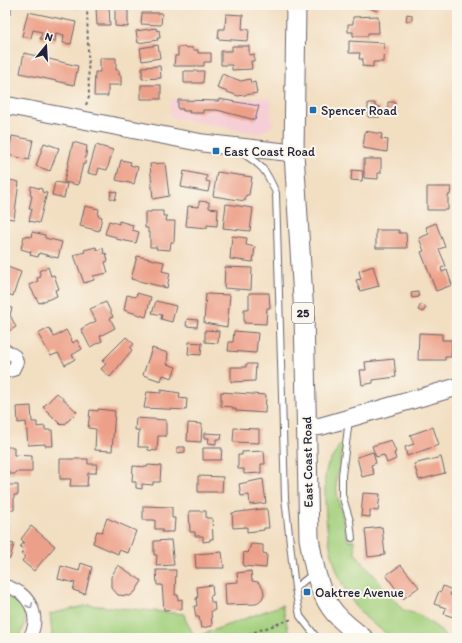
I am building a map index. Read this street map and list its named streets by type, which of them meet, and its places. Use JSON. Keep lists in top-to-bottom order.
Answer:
{
  "streets": {
    "main road": ["25", "East Coast Road"]
  },
  "places": {
    "transit": ["Spencer Road", "East Coast Road", "Oaktree Avenue"]
  },
  "north": "top"
}
